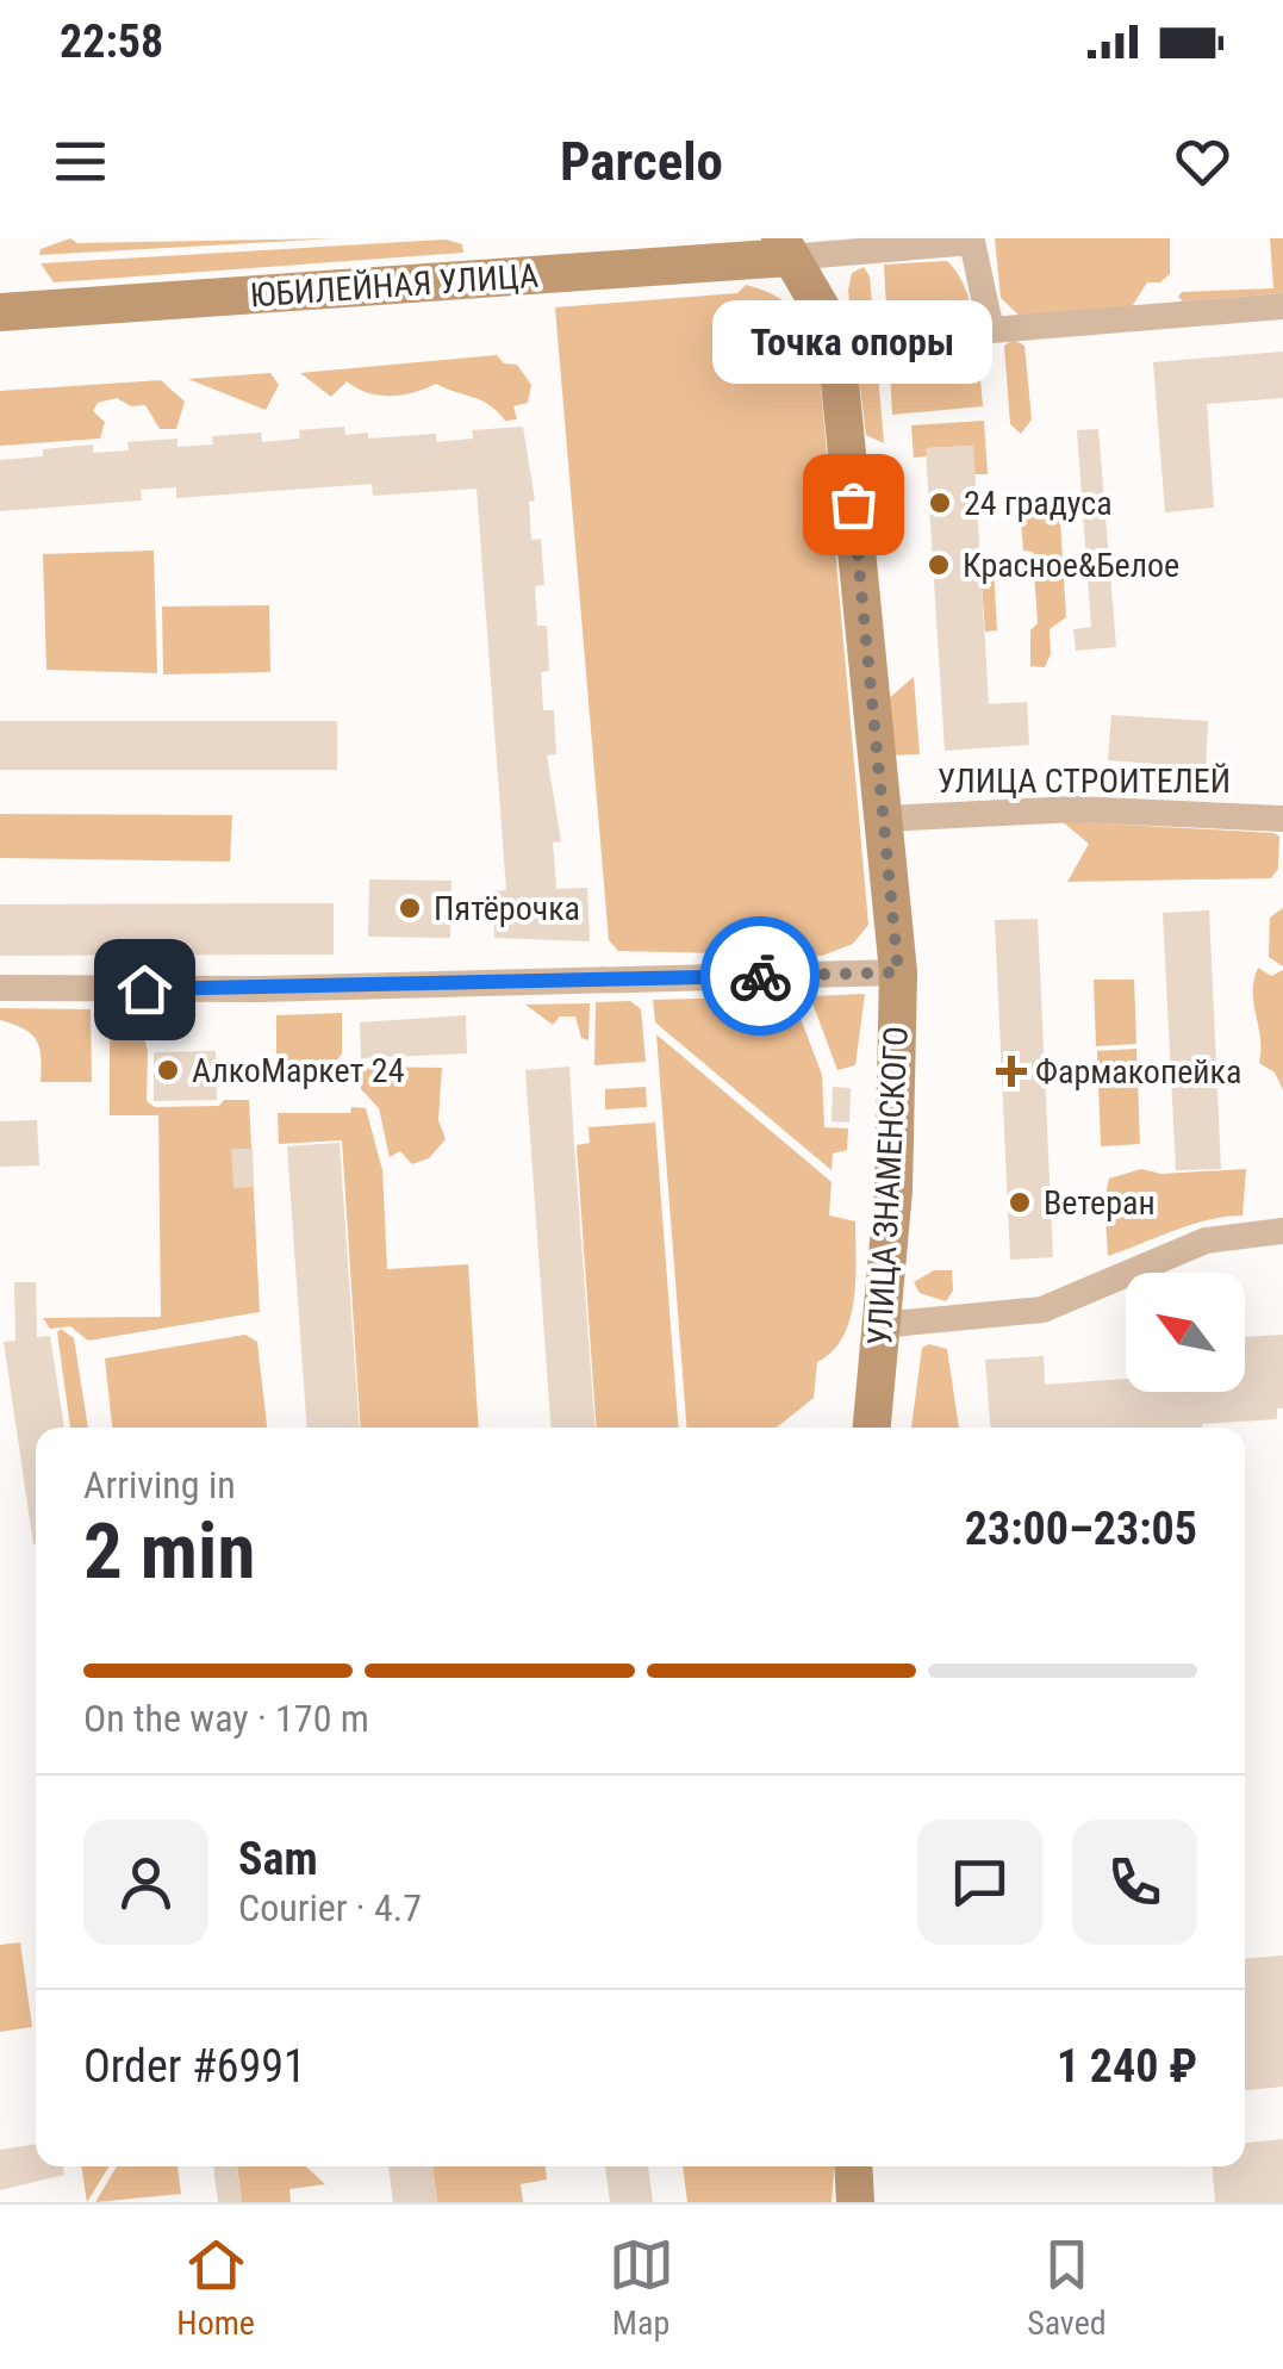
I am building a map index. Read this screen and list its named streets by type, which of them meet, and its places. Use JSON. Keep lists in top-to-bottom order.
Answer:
{
  "streets": {
    "main road": ["ЮБИЛЕЙНАЯ УЛИЦА", "УЛИЦА ЗНАМЕНСКОГО"],
    "street": ["УЛИЦА СТРОИТЕЛЕЙ"]
  },
  "crossings": [
    ["ЮБИЛЕЙНАЯ УЛИЦА", "УЛИЦА ЗНАМЕНСКОГО"],
    ["УЛИЦА СТРОИТЕЛЕЙ", "УЛИЦА ЗНАМЕНСКОГО"]
  ],
  "places": {
    "other": [
      "24 градуса",
      "Точка опоры",
      "Красное&Белое",
      "Пятёрочка",
      "АлкоМаркет 24",
      "Ветеран"
    ],
    "health": ["Фармакопейка"]
  },
  "north": "top left",
  "page": {
    "status": "22:58",
    "header": "Parcelo",
    "bubble": "Точка опоры",
    "heading": ["2 min", "Arriving in", "23:00–23:05"],
    "panel": [
      "Sam",
      "Courier · 4.7",
      "Order #6991",
      "1 240 ₽"
    ],
    "bar": "On the way · 170 m",
    "tabs": ["Home", "Map", "Saved"]
  }
}
